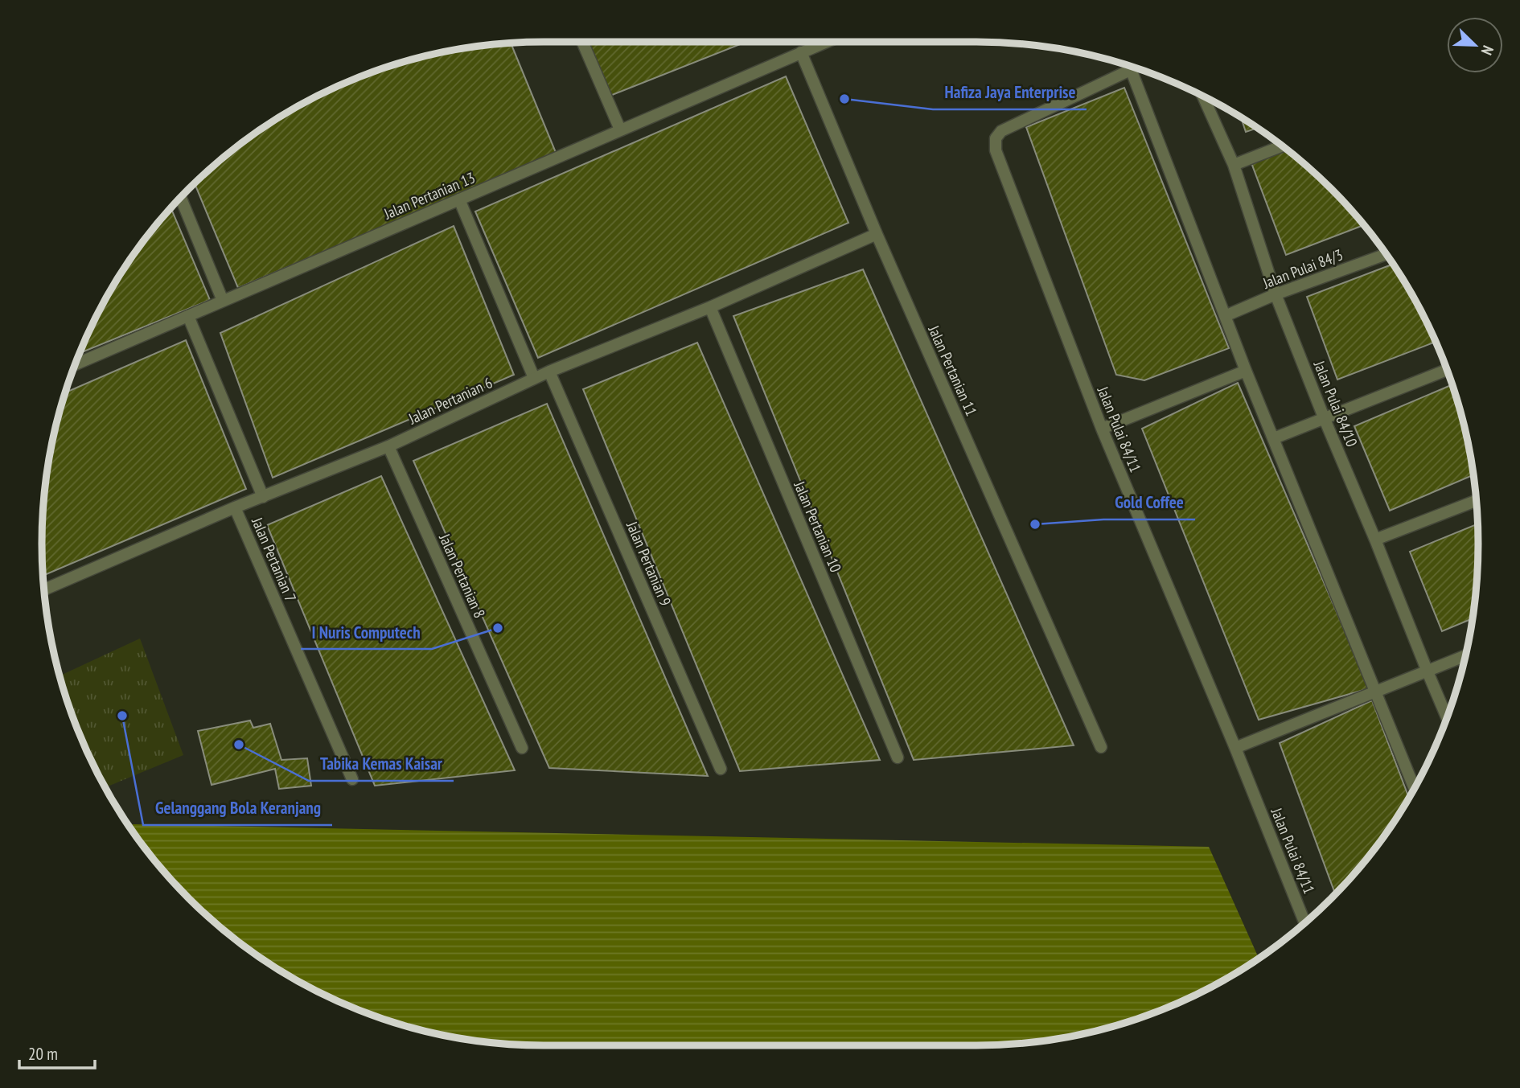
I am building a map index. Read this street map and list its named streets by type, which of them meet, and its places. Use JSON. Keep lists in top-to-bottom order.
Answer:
{
  "streets": {
    "street": [
      "Jalan Pertanian 13",
      "Jalan Pulai 84/3",
      "Jalan Pertanian 11",
      "Jalan Pertanian 6",
      "Jalan Pulai 84/10",
      "Jalan Pulai 84/11",
      "Jalan Pertanian 10",
      "Jalan Pertanian 7",
      "Jalan Pertanian 9",
      "Jalan Pertanian 8"
    ]
  },
  "crossings": [
    ["Jalan Pertanian 13", "Jalan Pertanian 11"],
    ["Jalan Pulai 84/3", "Jalan Pulai 84/10"],
    ["Jalan Pulai 84/3", "Jalan Pulai 84/11"],
    ["Jalan Pertanian 11", "Jalan Pertanian 6"],
    ["Jalan Pertanian 6", "Jalan Pertanian 10"],
    ["Jalan Pertanian 6", "Jalan Pertanian 7"],
    ["Jalan Pertanian 6", "Jalan Pertanian 9"],
    ["Jalan Pertanian 6", "Jalan Pertanian 8"]
  ],
  "places": [
    "Hafiza Jaya Enterprise",
    "Gold Coffee",
    "I Nuris Computech",
    "Gelanggang Bola Keranjang",
    "Tabika Kemas Kaisar"
  ],
  "scale_bar": "20 m",
  "north": "bottom right"
}
